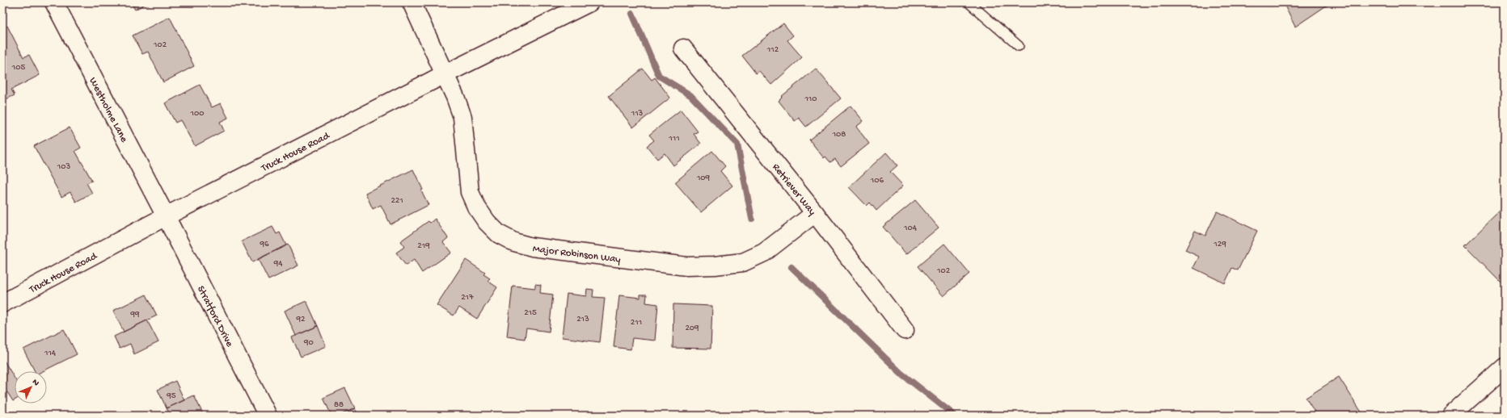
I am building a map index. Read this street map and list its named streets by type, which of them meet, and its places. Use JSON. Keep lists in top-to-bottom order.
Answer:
{
  "streets": {
    "street": [
      "Westholme Lane",
      "Truck House Road",
      "Retriever Way",
      "Major Robinson Way",
      "Stratford Drive"
    ]
  },
  "crossings": [
    ["Westholme Lane", "Truck House Road"],
    ["Westholme Lane", "Stratford Drive"],
    ["Truck House Road", "Major Robinson Way"],
    ["Truck House Road", "Stratford Drive"],
    ["Retriever Way", "Major Robinson Way"]
  ],
  "house_numbers": [
    "102",
    "112",
    "105",
    "110",
    "100",
    "113",
    "108",
    "111",
    "103",
    "109",
    "106",
    "221",
    "104",
    "96",
    "129",
    "219",
    "94",
    "102",
    "217",
    "215",
    "99",
    "92",
    "213",
    "211",
    "209",
    "90",
    "114",
    "95",
    "88"
  ],
  "north": "top right"
}
